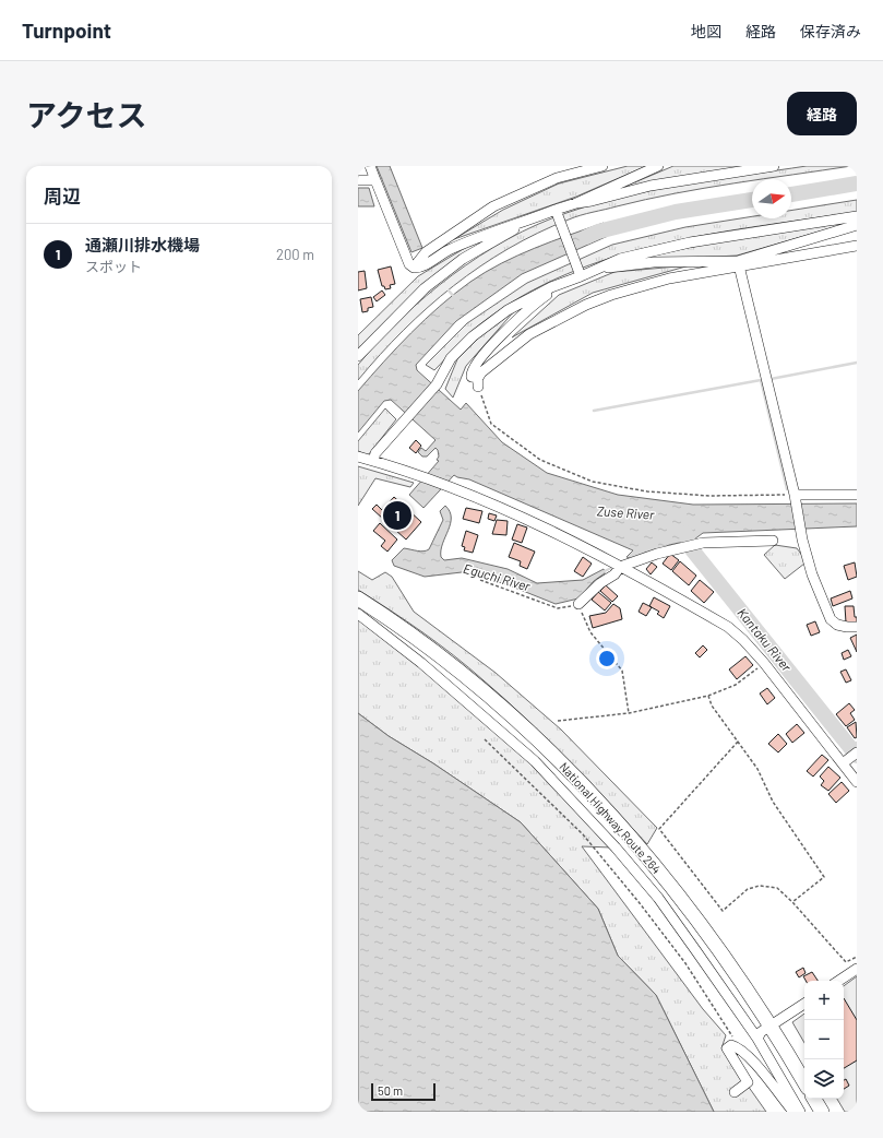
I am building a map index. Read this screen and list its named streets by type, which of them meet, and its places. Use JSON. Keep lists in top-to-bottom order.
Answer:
{
  "streets": {
    "highway": ["National Highway Route 264"]
  },
  "water": ["Zuse River", "Eguchi River", "Kantaku River"],
  "scale_bar": "50 m",
  "north": "right",
  "page": {
    "header": "Turnpoint",
    "nav": ["地図", "経路", "保存済み"],
    "title": "アクセス",
    "buttons": "経路",
    "heading": "周辺",
    "list": [
      {
        "mark": "1",
        "name": "通瀬川排水機場",
        "note": "スポット",
        "value": "200 m"
      }
    ],
    "pins": "1",
    "map_buttons": ["+", "−"],
    "scale": "50 m"
  }
}
